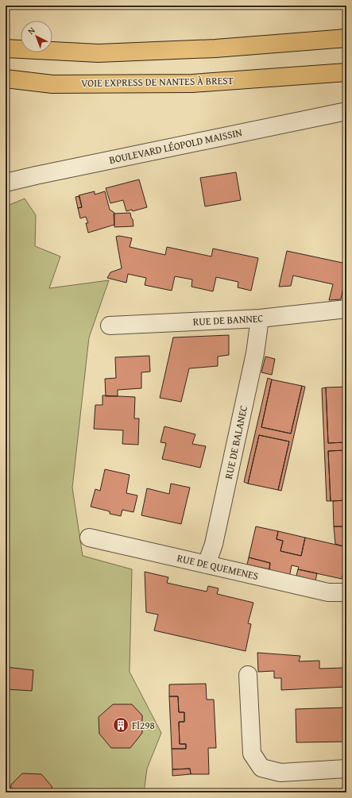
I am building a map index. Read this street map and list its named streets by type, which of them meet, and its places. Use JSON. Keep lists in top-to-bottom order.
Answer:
{
  "streets": {
    "highway": ["VOIE EXPRESS DE NANTES À BREST"],
    "street": [
      "BOULEVARD LÉOPOLD MAISSIN",
      "RUE DE BANNEC",
      "RUE DE BALANEC",
      "RUE DE QUEMENES"
    ]
  },
  "crossings": [
    ["RUE DE BANNEC", "RUE DE BALANEC"],
    ["RUE DE BALANEC", "RUE DE QUEMENES"]
  ],
  "places": {
    "building": ["Fl298"]
  },
  "north": "top left"
}
